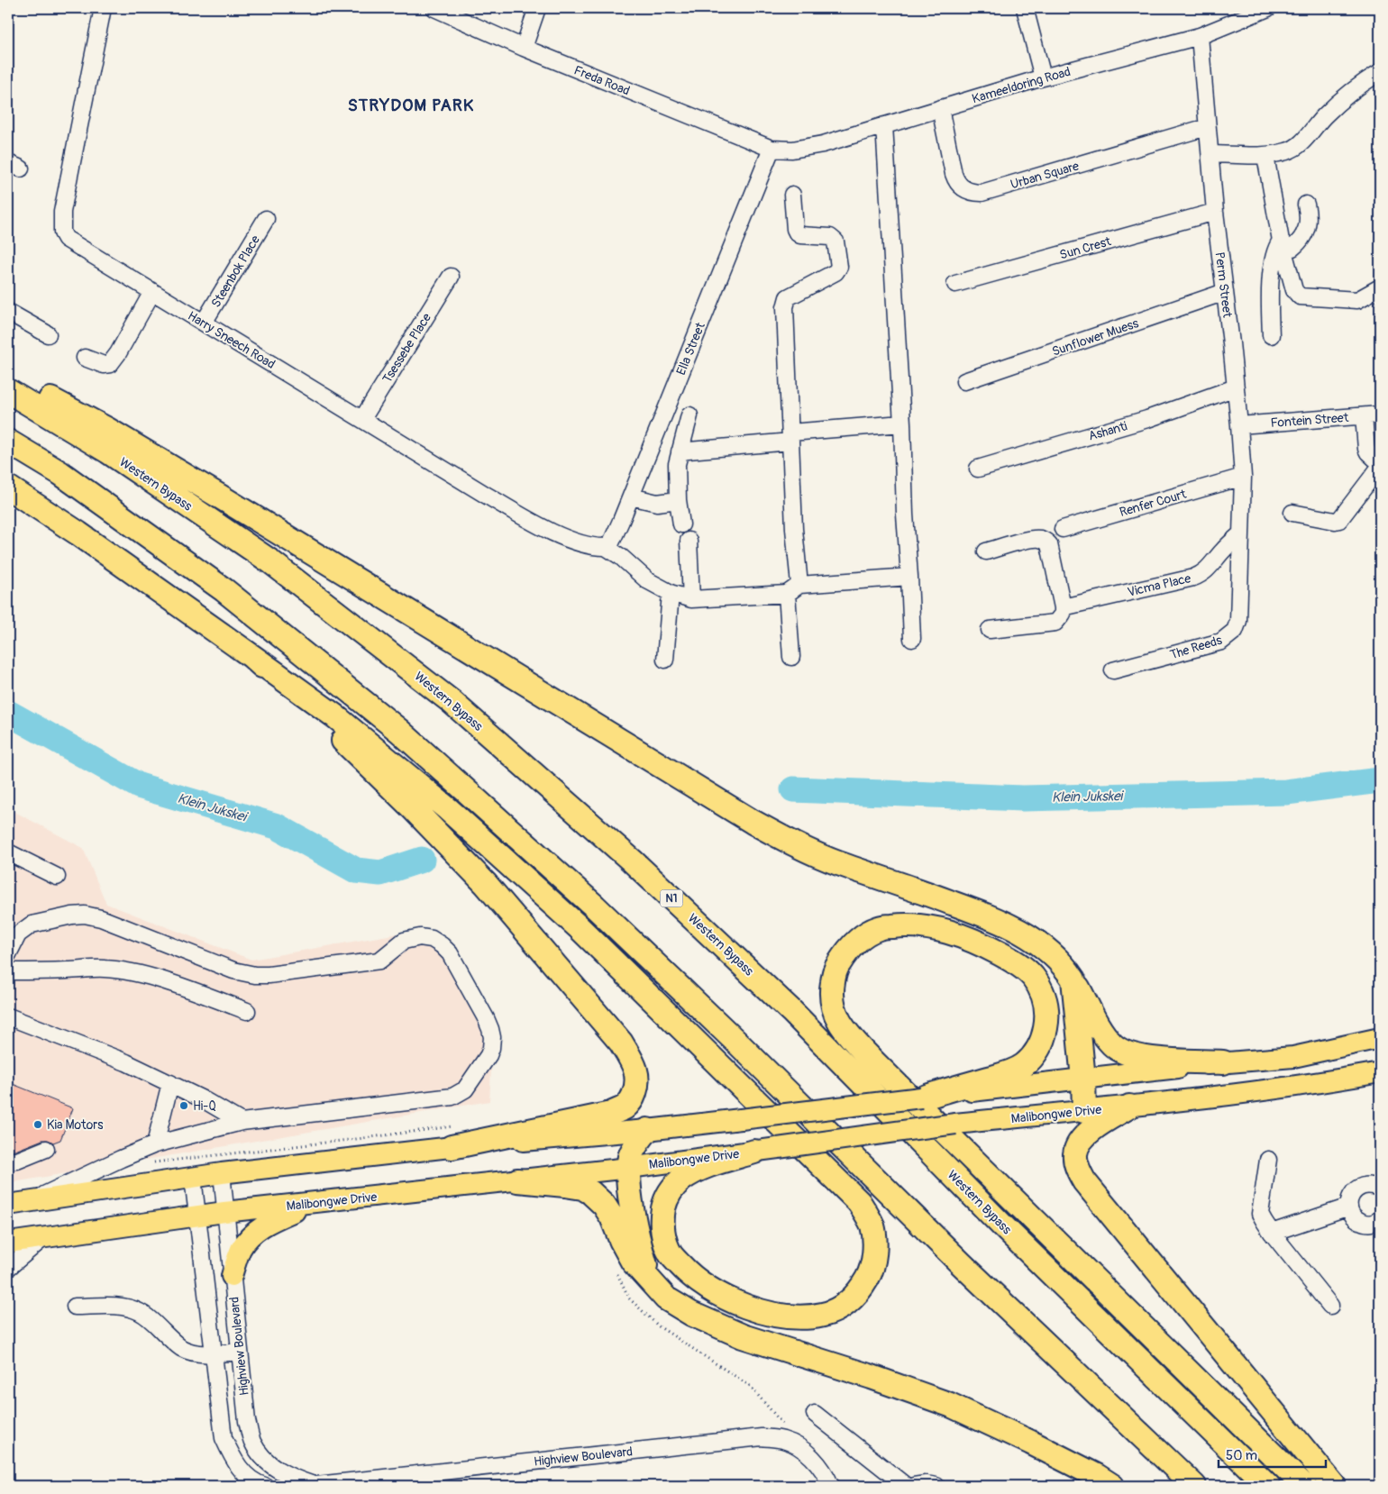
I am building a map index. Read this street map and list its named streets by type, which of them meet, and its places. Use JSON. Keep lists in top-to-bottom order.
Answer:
{
  "streets": {
    "highway": ["Western Bypass", "N1"],
    "main road": ["Malibongwe Drive"],
    "street": [
      "Freda Road",
      "Kameeldoring Road",
      "Urban Square",
      "Sun Crest",
      "Steenbok Place",
      "Perm Street",
      "Sunflower Muess",
      "Harry Sneech Road",
      "Tsessebe Place",
      "Ella Street",
      "Fontein Street",
      "Ashanti",
      "Renfer Court",
      "Vicma Place",
      "The Reeds",
      "Highview Boulevard"
    ]
  },
  "crossings": [
    ["Freda Road", "Kameeldoring Road"],
    ["Freda Road", "Ella Street"],
    ["Kameeldoring Road", "Urban Square"],
    ["Kameeldoring Road", "Perm Street"],
    ["Kameeldoring Road", "Ella Street"],
    ["Urban Square", "Perm Street"],
    ["Sun Crest", "Perm Street"],
    ["Steenbok Place", "Harry Sneech Road"],
    ["Perm Street", "Sunflower Muess"],
    ["Perm Street", "Fontein Street"],
    ["Perm Street", "Ashanti"],
    ["Perm Street", "Renfer Court"],
    ["Perm Street", "Vicma Place"],
    ["Perm Street", "The Reeds"],
    ["Harry Sneech Road", "Tsessebe Place"],
    ["Harry Sneech Road", "Ella Street"],
    ["Vicma Place", "The Reeds"],
    ["Malibongwe Drive", "Highview Boulevard"]
  ],
  "districts": ["STRYDOM PARK"],
  "water": ["Klein Jukskei"],
  "places": ["Hi-Q", "Kia Motors"],
  "scale_bar": "50 m"
}
